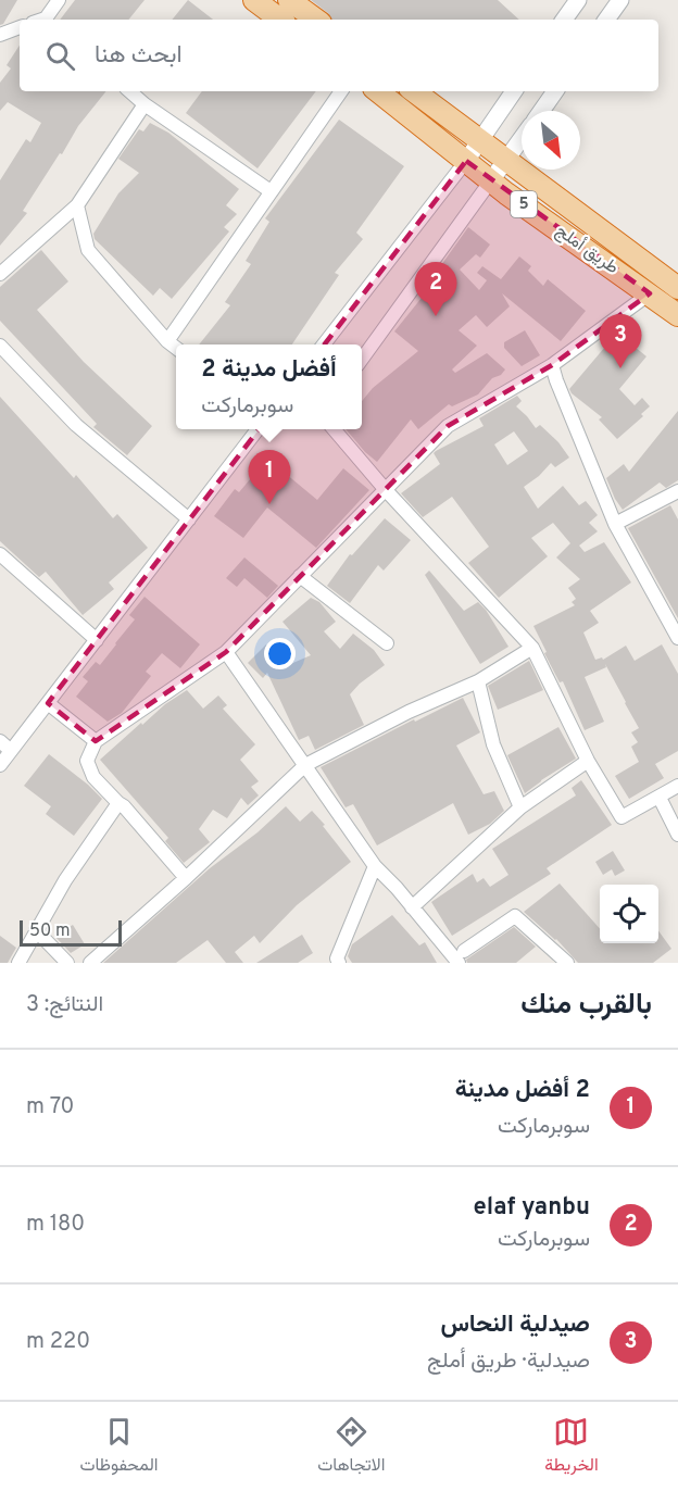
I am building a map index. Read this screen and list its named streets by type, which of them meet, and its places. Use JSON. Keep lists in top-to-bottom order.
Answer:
{
  "streets": {
    "highway": ["5", "طريق أملج"]
  },
  "scale_bar": "50 m",
  "north": "bottom right",
  "page": {
    "search": "ابحث هنا",
    "pins": ["2", "3", "1"],
    "popup": ["2 أفضل مدينة", "سوبرماركت"],
    "scale": "50 m",
    "heading": ["بالقرب منك", "النتائج: 3"],
    "list": [
      {
        "mark": "1",
        "name": "2 أفضل مدينة",
        "note": "سوبرماركت",
        "value": "70 m"
      },
      {
        "mark": "2",
        "name": "elaf yanbu",
        "note": "سوبرماركت",
        "value": "180 m"
      },
      {
        "mark": "3",
        "name": "صيدلية النحاس",
        "note": "صيدلية · طريق أملج",
        "value": "220 m"
      }
    ],
    "nav": ["الخريطة", "الاتجاهات", "المحفوظات"]
  }
}
